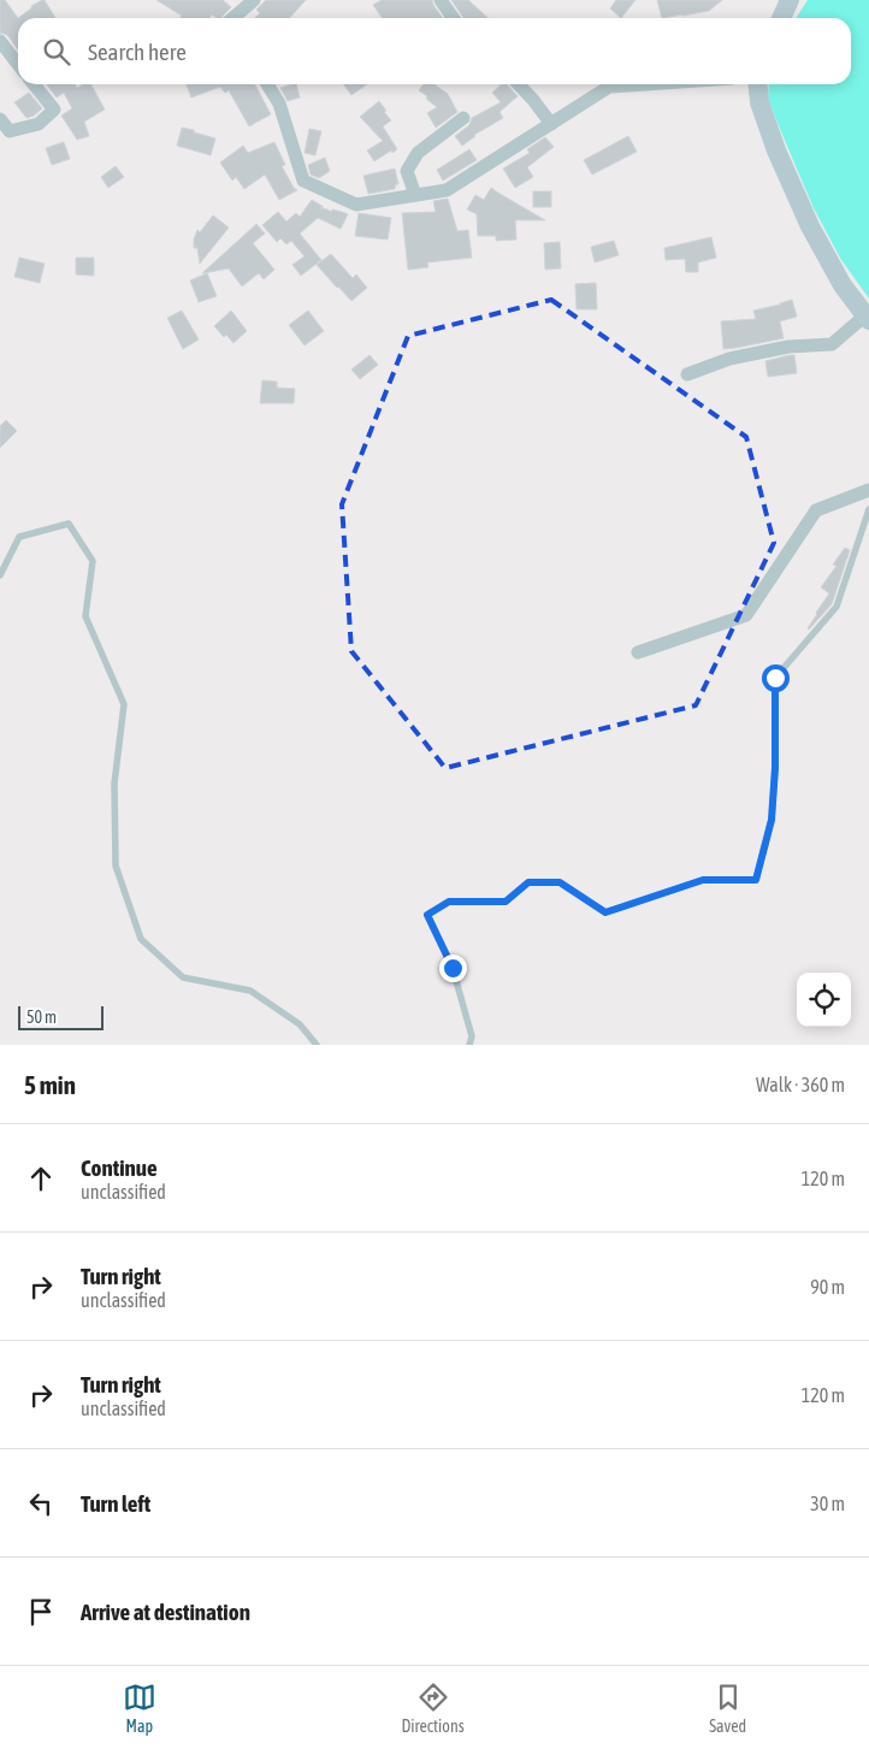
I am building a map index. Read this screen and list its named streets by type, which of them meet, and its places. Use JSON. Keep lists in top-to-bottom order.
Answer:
{
  "scale_bar": "50 m",
  "page": {
    "search": "Search here",
    "scale": "50 m",
    "heading": ["5 min", "Walk · 360 m"],
    "list": [
      ["Continue", "unclassified", "120 m"],
      ["Turn right", "unclassified", "90 m"],
      ["Turn right", "unclassified", "120 m"],
      ["Turn left", "30 m"],
      "Arrive at destination"
    ],
    "nav": ["Map", "Directions", "Saved"]
  }
}
